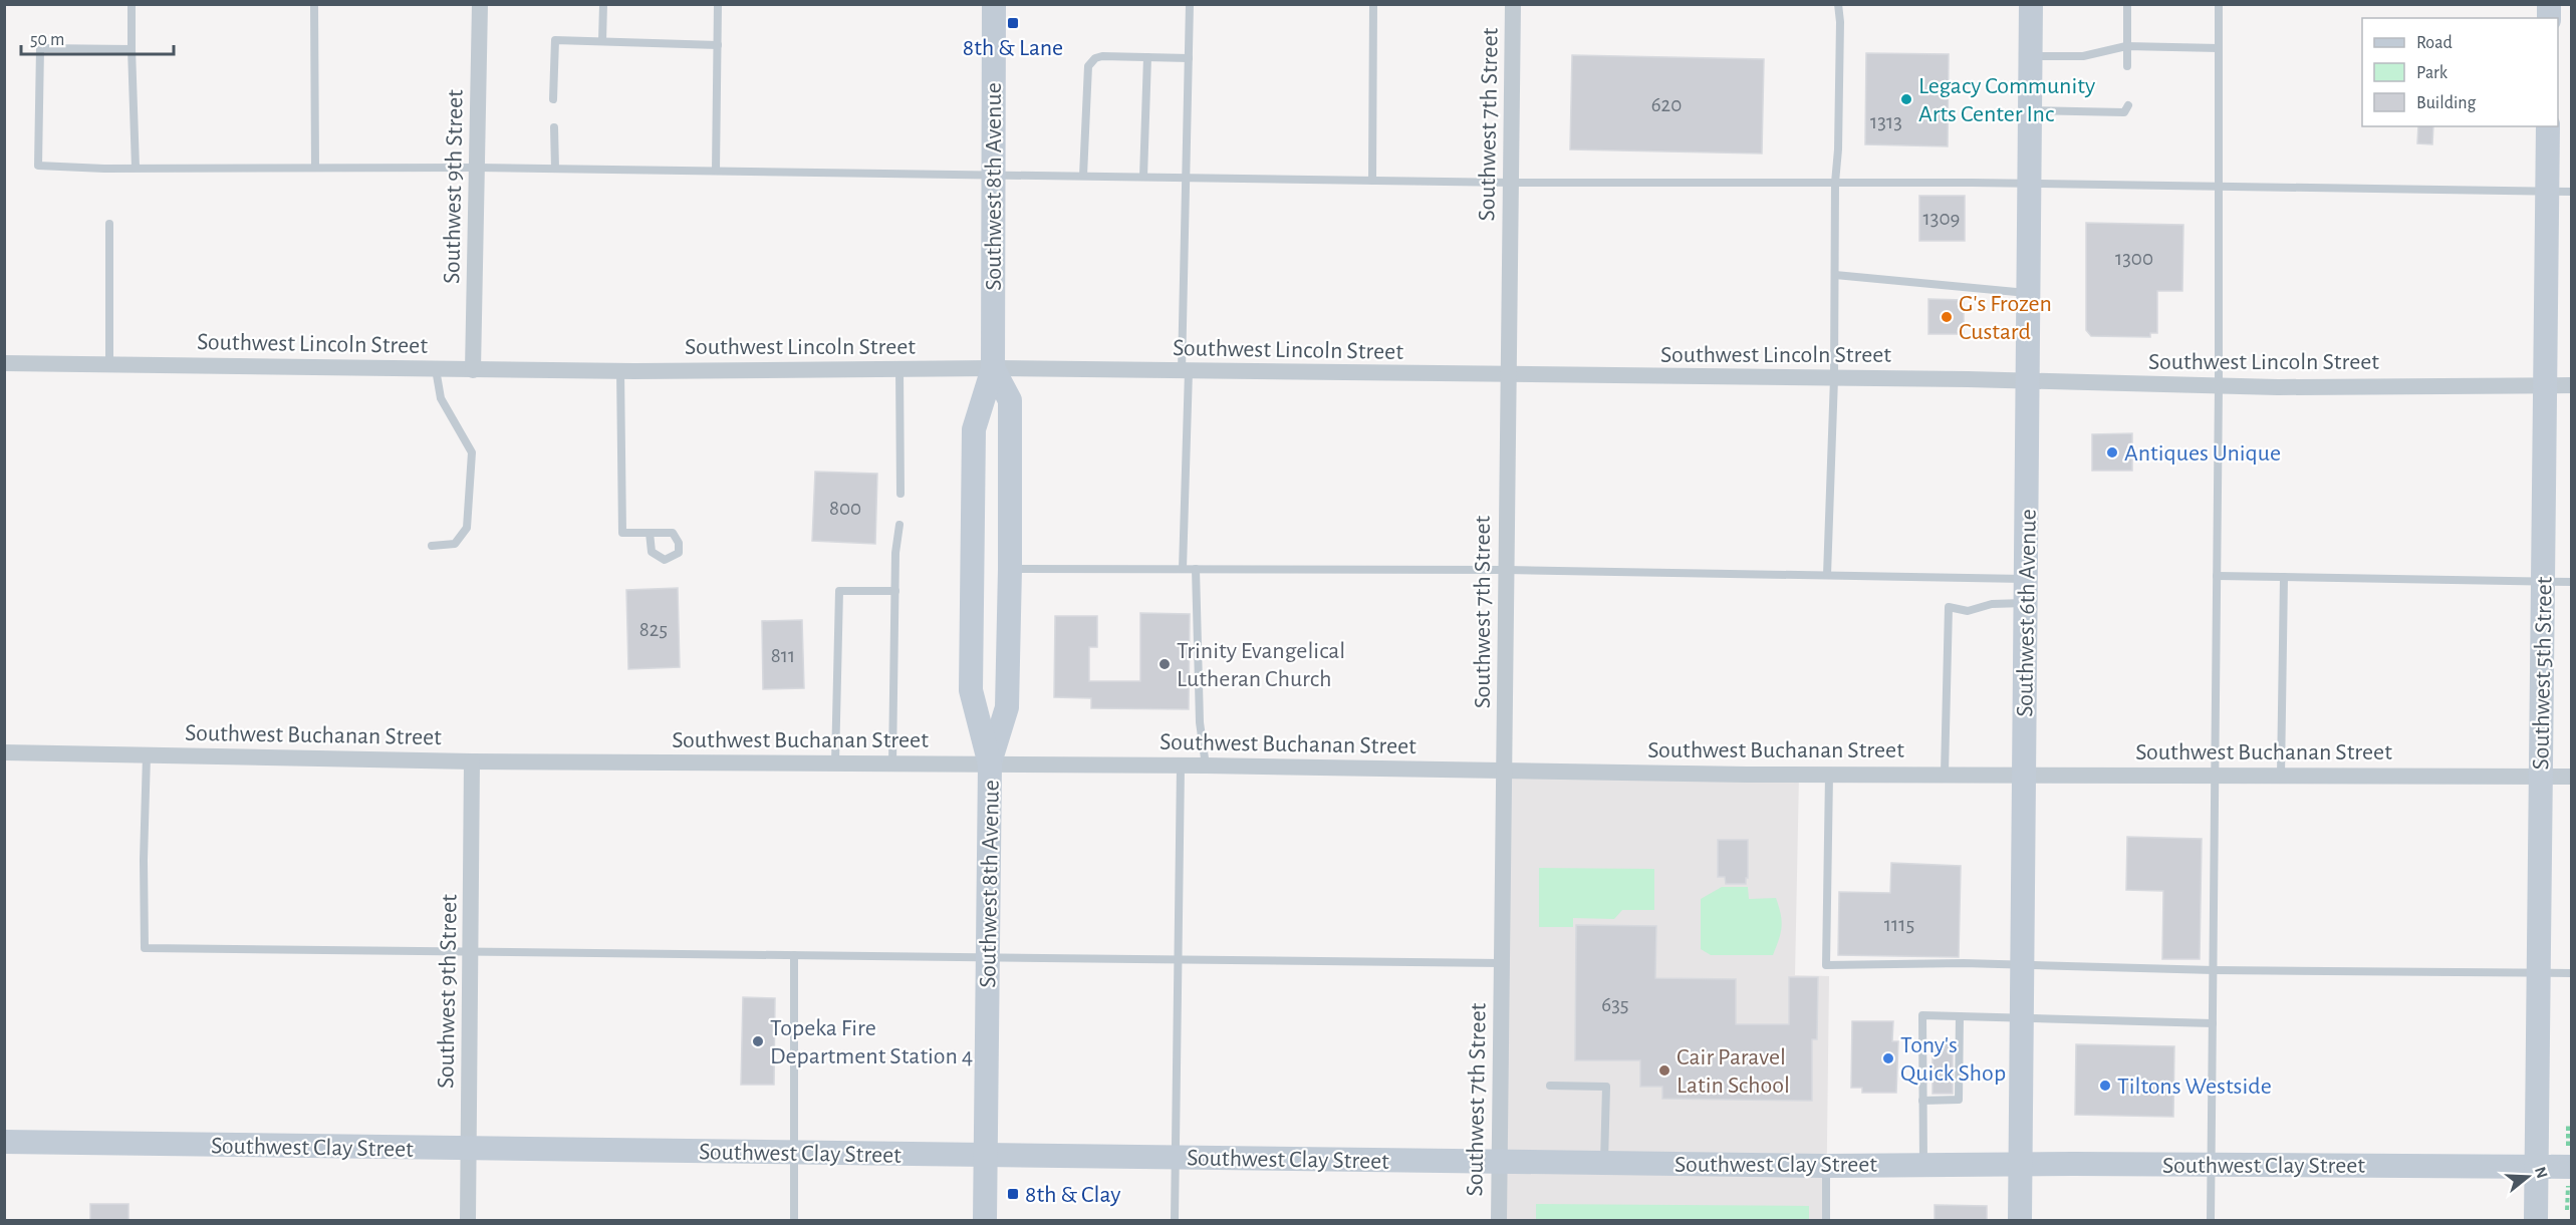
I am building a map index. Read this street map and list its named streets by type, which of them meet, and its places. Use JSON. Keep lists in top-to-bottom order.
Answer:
{
  "streets": {
    "street": [
      "Southwest 7th Street",
      "Southwest 9th Street",
      "Southwest 8th Avenue",
      "Southwest Lincoln Street",
      "Southwest 6th Avenue",
      "Southwest 5th Street",
      "Southwest Buchanan Street",
      "Southwest Clay Street"
    ]
  },
  "crossings": [
    ["Southwest 7th Street", "Southwest Lincoln Street"],
    ["Southwest 7th Street", "Southwest Buchanan Street"],
    ["Southwest 7th Street", "Southwest Clay Street"],
    ["Southwest 9th Street", "Southwest Lincoln Street"],
    ["Southwest 9th Street", "Southwest Buchanan Street"],
    ["Southwest 9th Street", "Southwest Clay Street"],
    ["Southwest 8th Avenue", "Southwest Lincoln Street"],
    ["Southwest 8th Avenue", "Southwest Buchanan Street"],
    ["Southwest 8th Avenue", "Southwest Clay Street"],
    ["Southwest Lincoln Street", "Southwest 6th Avenue"],
    ["Southwest Lincoln Street", "Southwest 5th Street"],
    ["Southwest 6th Avenue", "Southwest Buchanan Street"],
    ["Southwest 6th Avenue", "Southwest Clay Street"],
    ["Southwest 5th Street", "Southwest Buchanan Street"],
    ["Southwest 5th Street", "Southwest Clay Street"]
  ],
  "places": {
    "transit": ["8th & Lane", "8th & Clay"],
    "other": [
      "Legacy Community Arts Center Inc",
      "G's Frozen Custard",
      "Antiques Unique",
      "Trinity Evangelical Lutheran Church",
      "Topeka Fire Department Station 4",
      "Tony's Quick Shop",
      "Cair Paravel Latin School",
      "Tiltons Westside"
    ]
  },
  "house_numbers": [
    "620",
    "1313",
    "1309",
    "1300",
    "800",
    "825",
    "811",
    "1115",
    "635"
  ],
  "legend": ["Road", "Park", "Building"],
  "scale_bar": "50 m",
  "north": "right"
}
